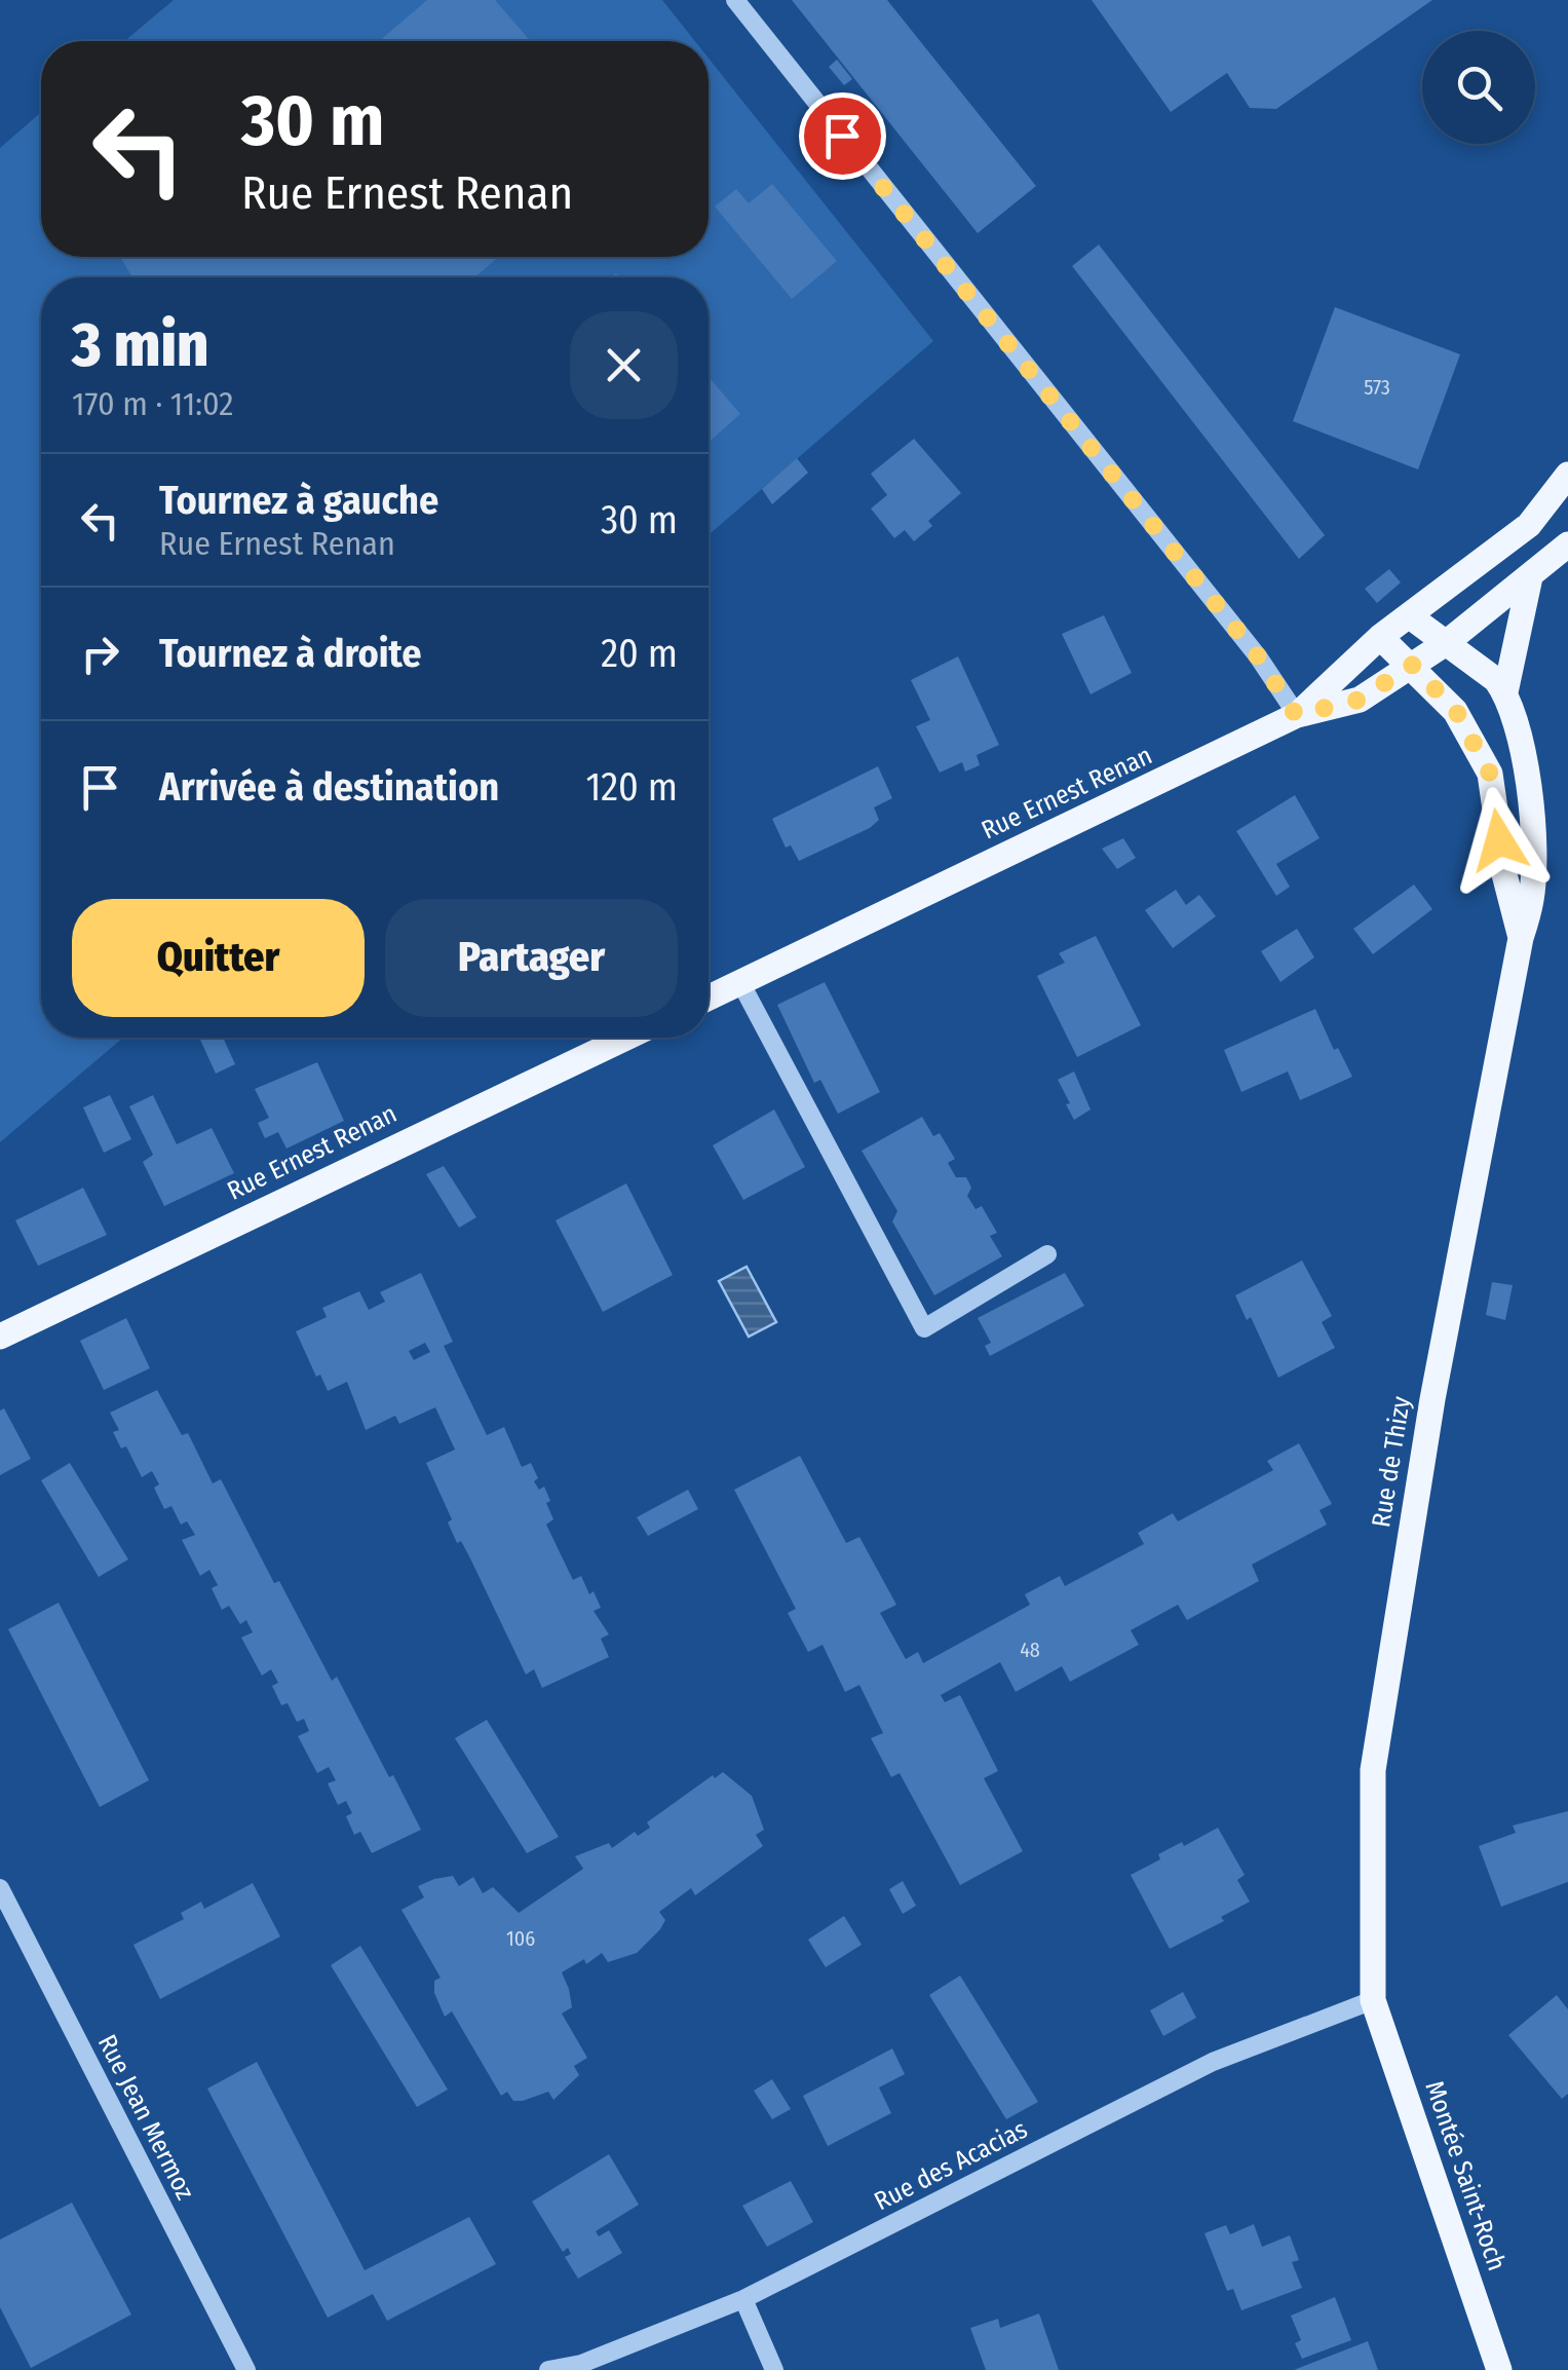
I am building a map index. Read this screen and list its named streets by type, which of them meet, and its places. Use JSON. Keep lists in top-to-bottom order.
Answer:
{
  "streets": {
    "main road": ["Rue Ernest Renan", "Rue de Thizy", "Montée Saint-Roch"],
    "street": ["Rue Jean Mermoz", "Rue des Acacias"]
  },
  "crossings": [
    ["Rue Ernest Renan", "Rue de Thizy"],
    ["Rue de Thizy", "Rue des Acacias"],
    ["Rue de Thizy", "Montée Saint-Roch"],
    ["Rue des Acacias", "Montée Saint-Roch"]
  ],
  "house_numbers": ["573", "48", "106"],
  "page": {
    "turn": ["30 m", "Rue Ernest Renan"],
    "heading": ["3 min", "170 m · 11:02"],
    "list": [
      {
        "name": "Tournez à gauche",
        "note": "Rue Ernest Renan",
        "value": "30 m"
      },
      {
        "name": "Tournez à droite",
        "value": "20 m"
      },
      {
        "name": "Arrivée à destination",
        "value": "120 m"
      }
    ],
    "buttons": ["Quitter", "Partager"]
  }
}
